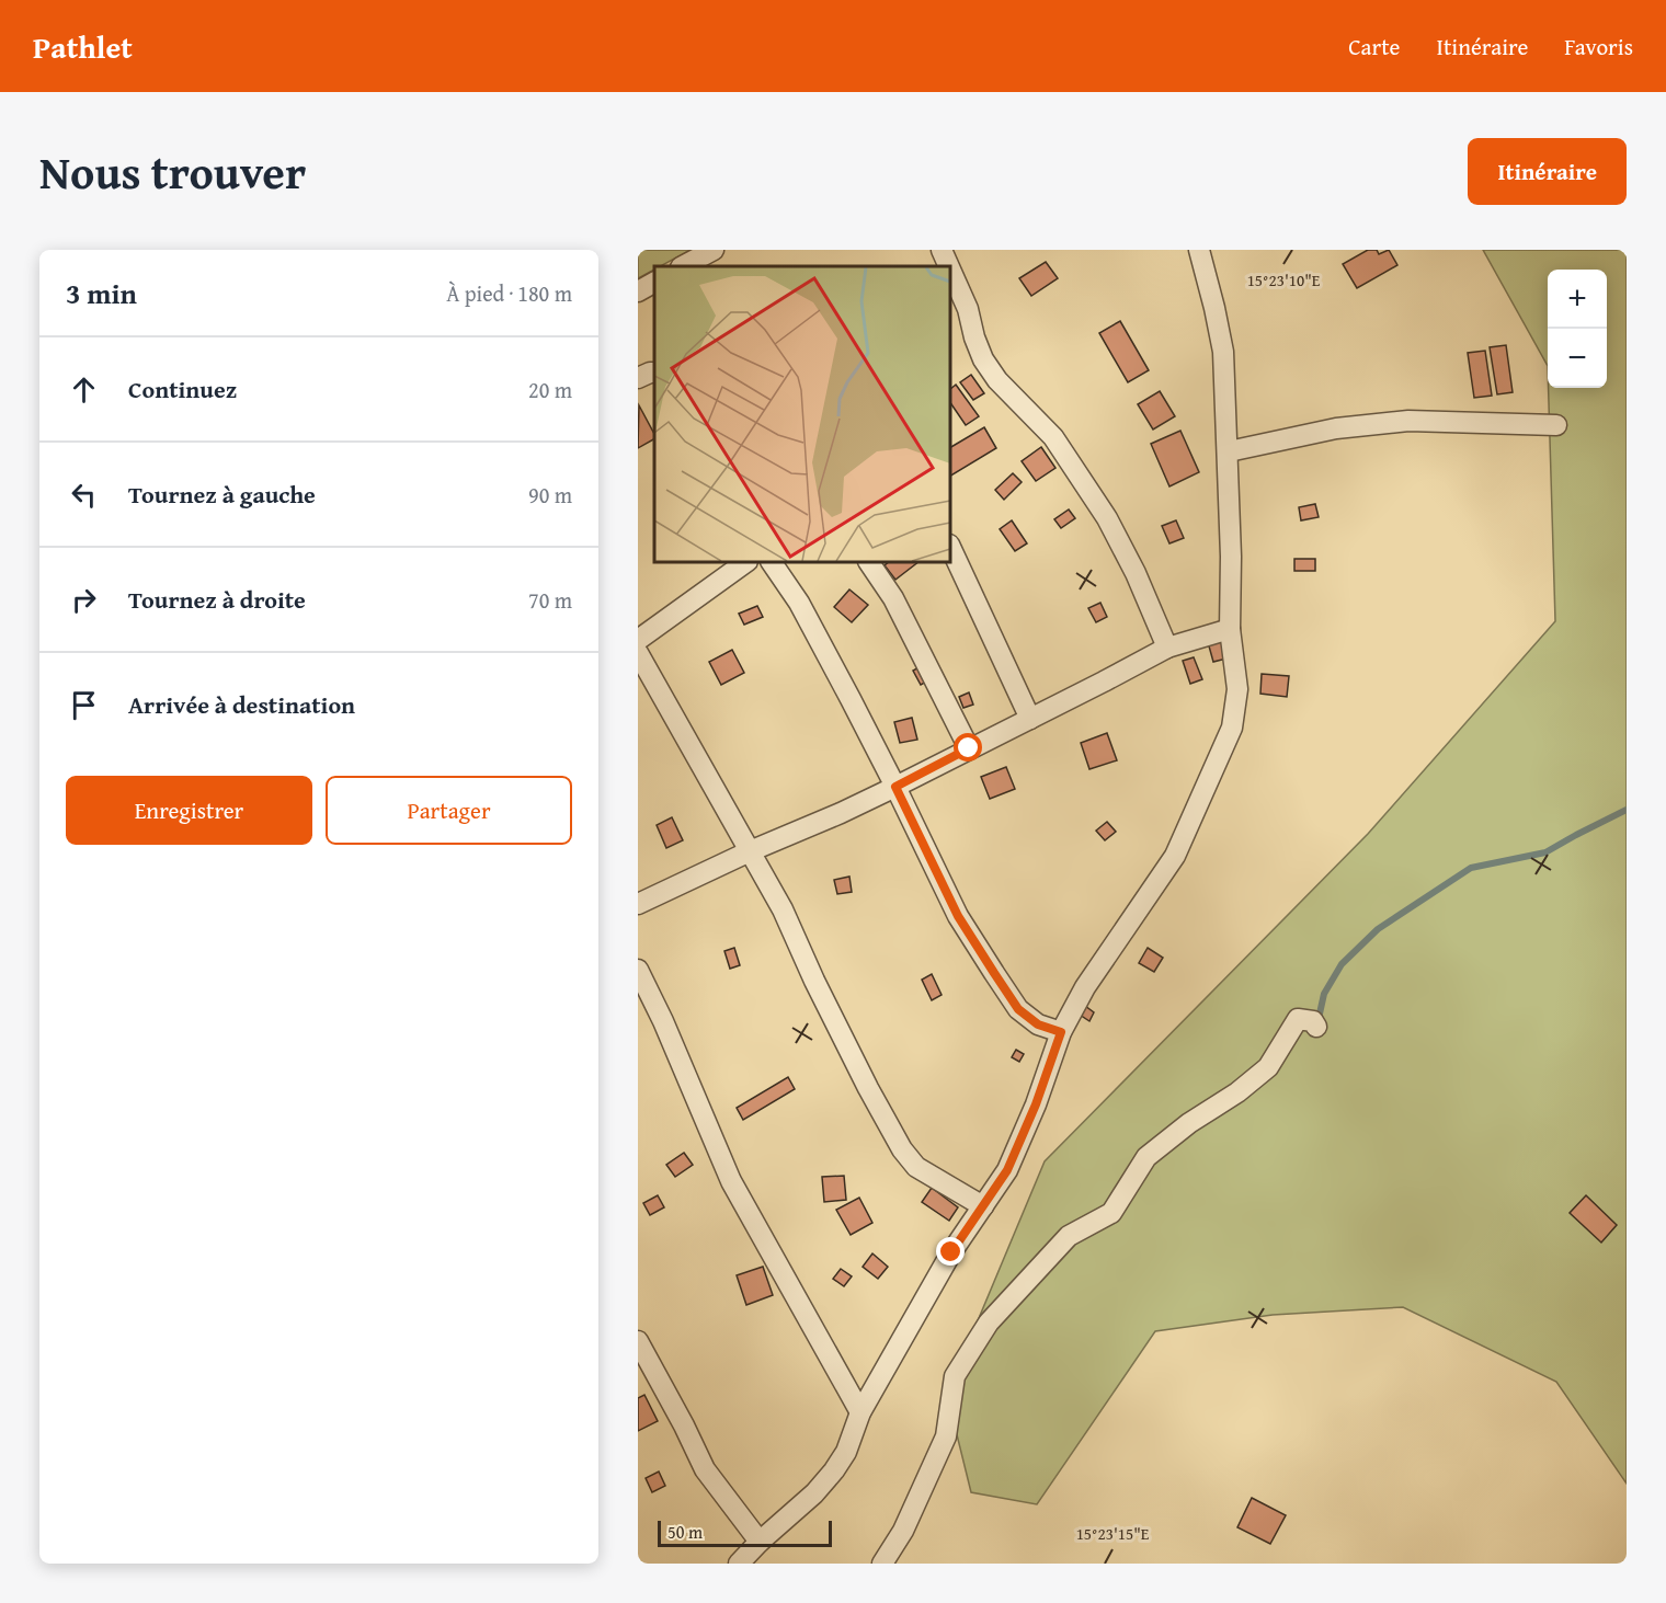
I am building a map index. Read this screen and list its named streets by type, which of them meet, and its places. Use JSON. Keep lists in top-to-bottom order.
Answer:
{
  "scale_bar": "50 m",
  "page": {
    "header": "Pathlet",
    "nav": ["Carte", "Itinéraire", "Favoris"],
    "title": "Nous trouver",
    "buttons": [
      "Itinéraire",
      ["Enregistrer", "Partager"]
    ],
    "heading": ["3 min", "À pied · 180 m"],
    "map_buttons": ["+", "−"],
    "list": [
      ["Continuez", "20 m"],
      ["Tournez à gauche", "90 m"],
      ["Tournez à droite", "70 m"],
      "Arrivée à destination"
    ],
    "scale": "50 m"
  },
  "coordinates": ["15°23'10\"E", "15°23'15\"E"]
}
